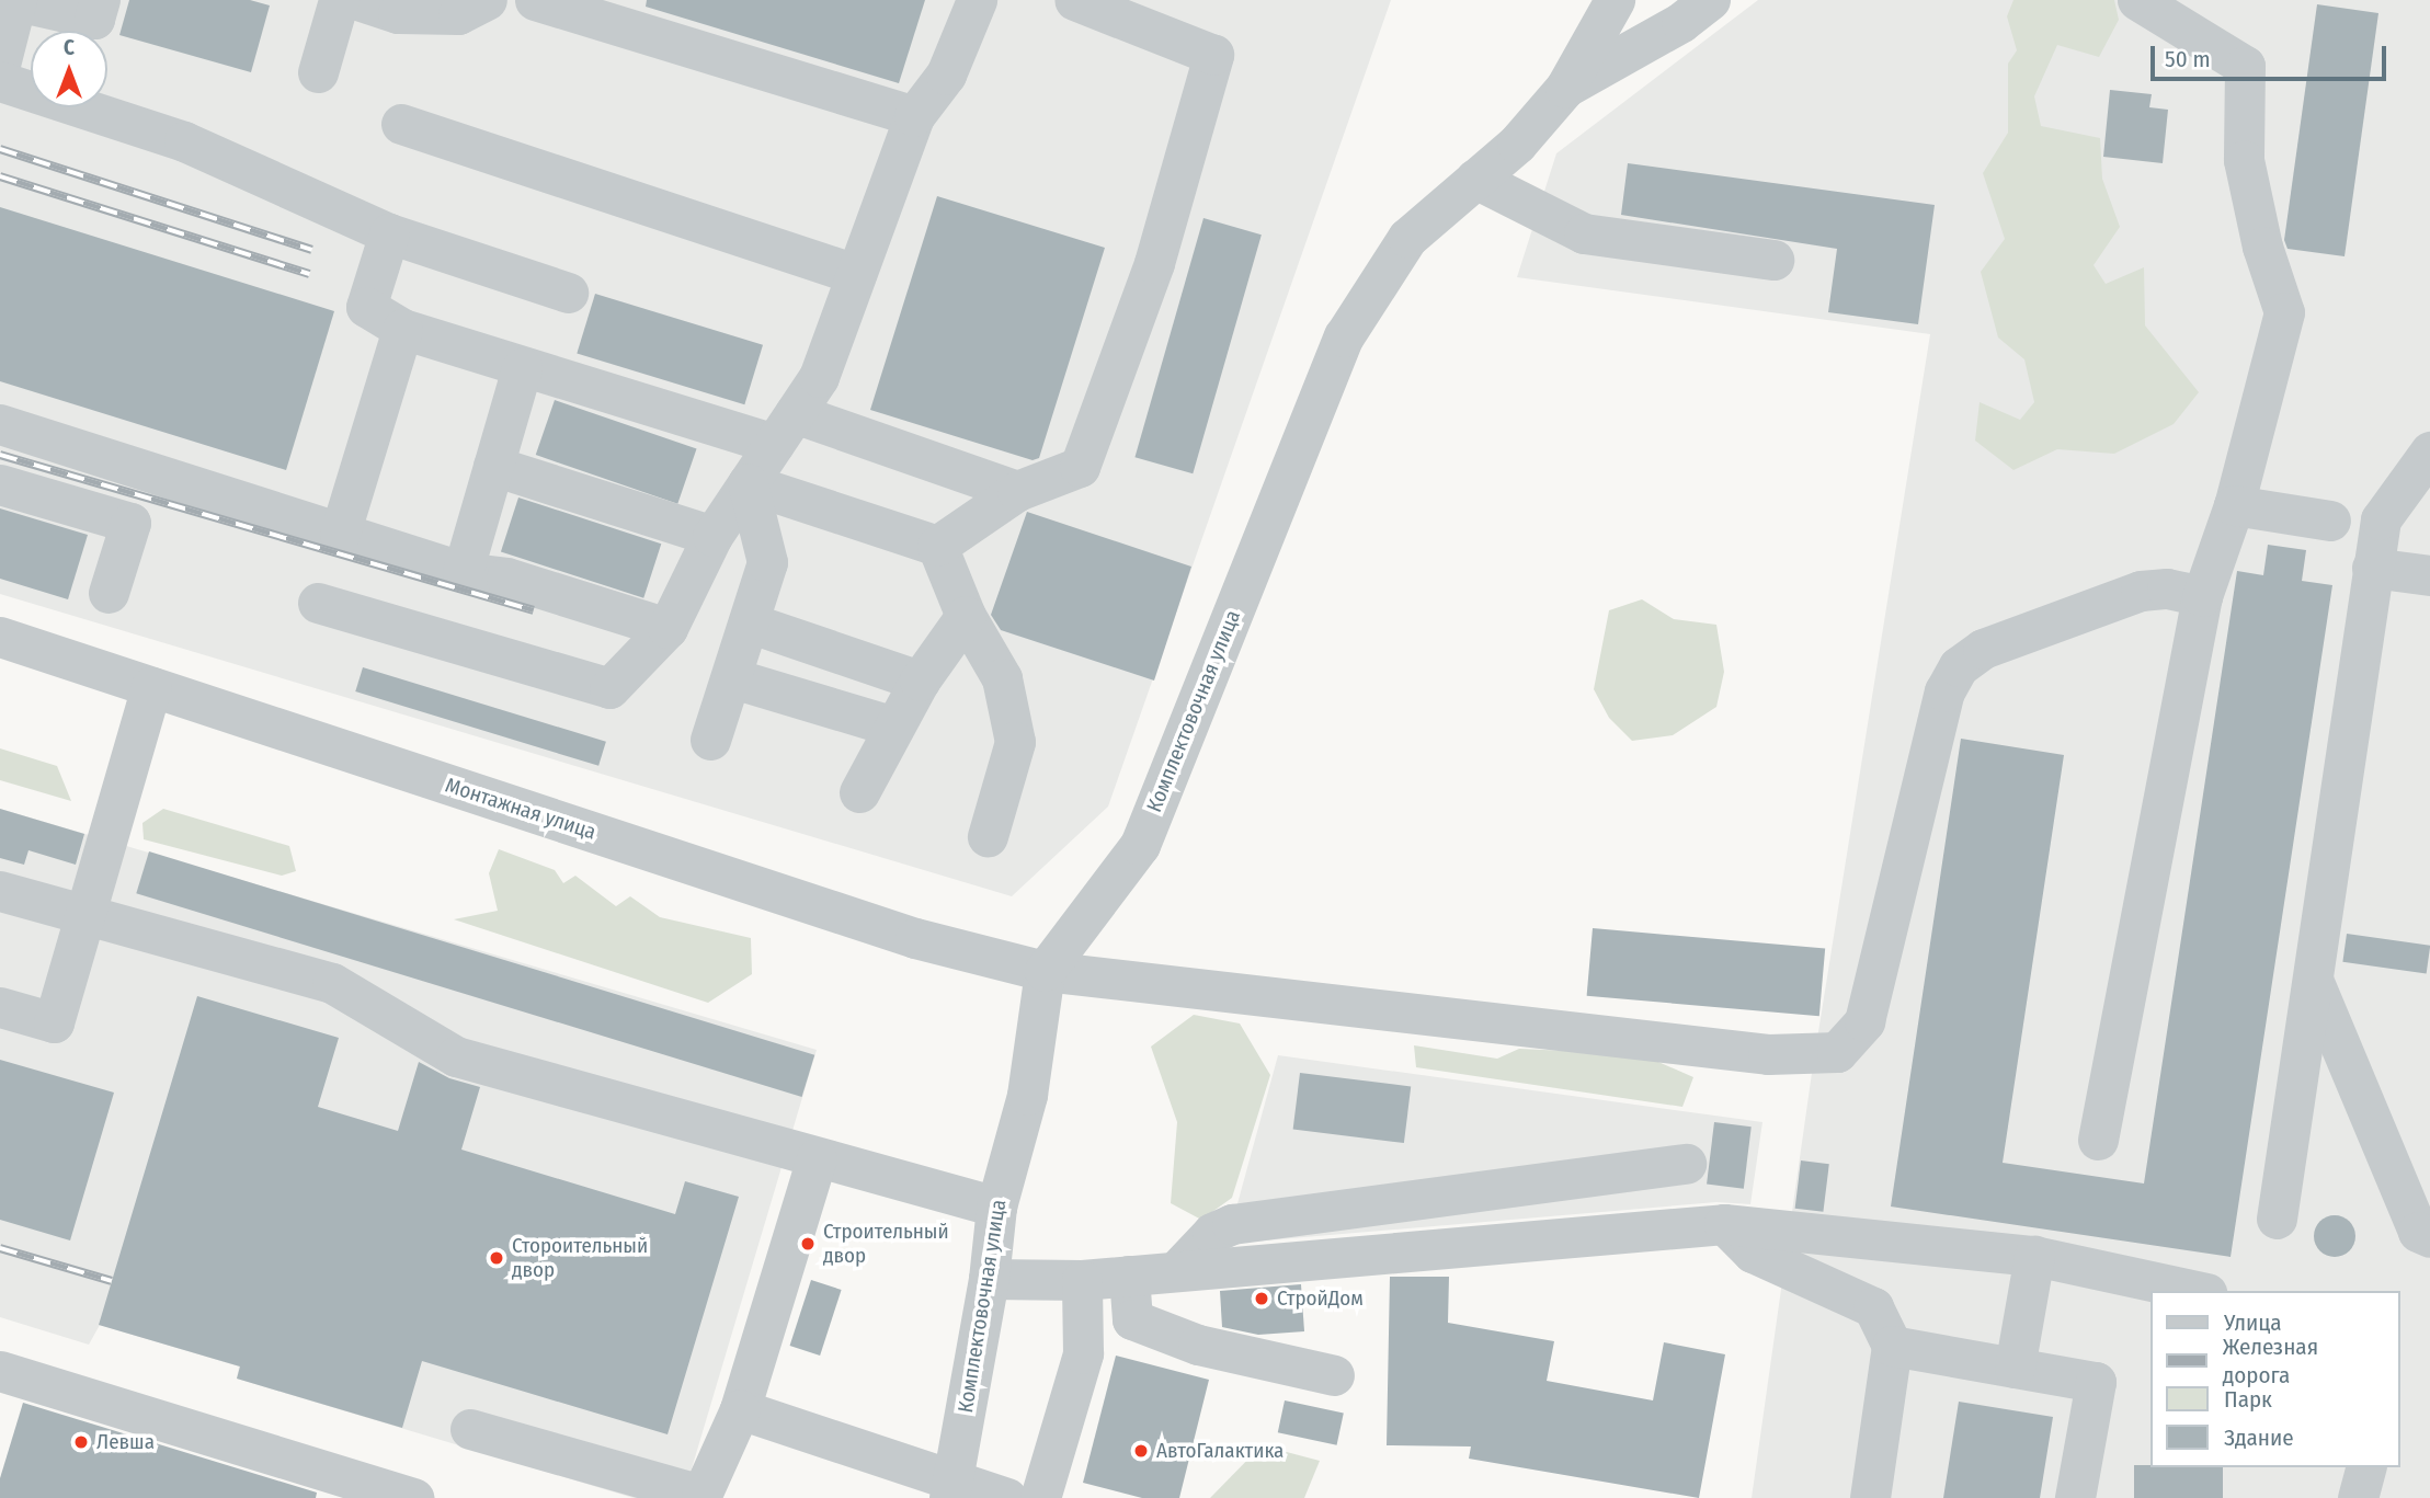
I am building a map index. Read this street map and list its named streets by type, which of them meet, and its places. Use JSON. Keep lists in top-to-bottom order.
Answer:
{
  "streets": {
    "street": ["Комплектовочная улица", "Монтажная улица"]
  },
  "crossings": [
    ["Комплектовочная улица", "Монтажная улица"]
  ],
  "places": [
    "Строительный двор",
    "Стороительный двор",
    "СтройДом",
    "Левша",
    "АвтоГалактика"
  ],
  "legend": [
    "Улица",
    "Железная дорога",
    "Парк",
    "Здание"
  ],
  "scale_bar": "50 m",
  "north": "top"
}
